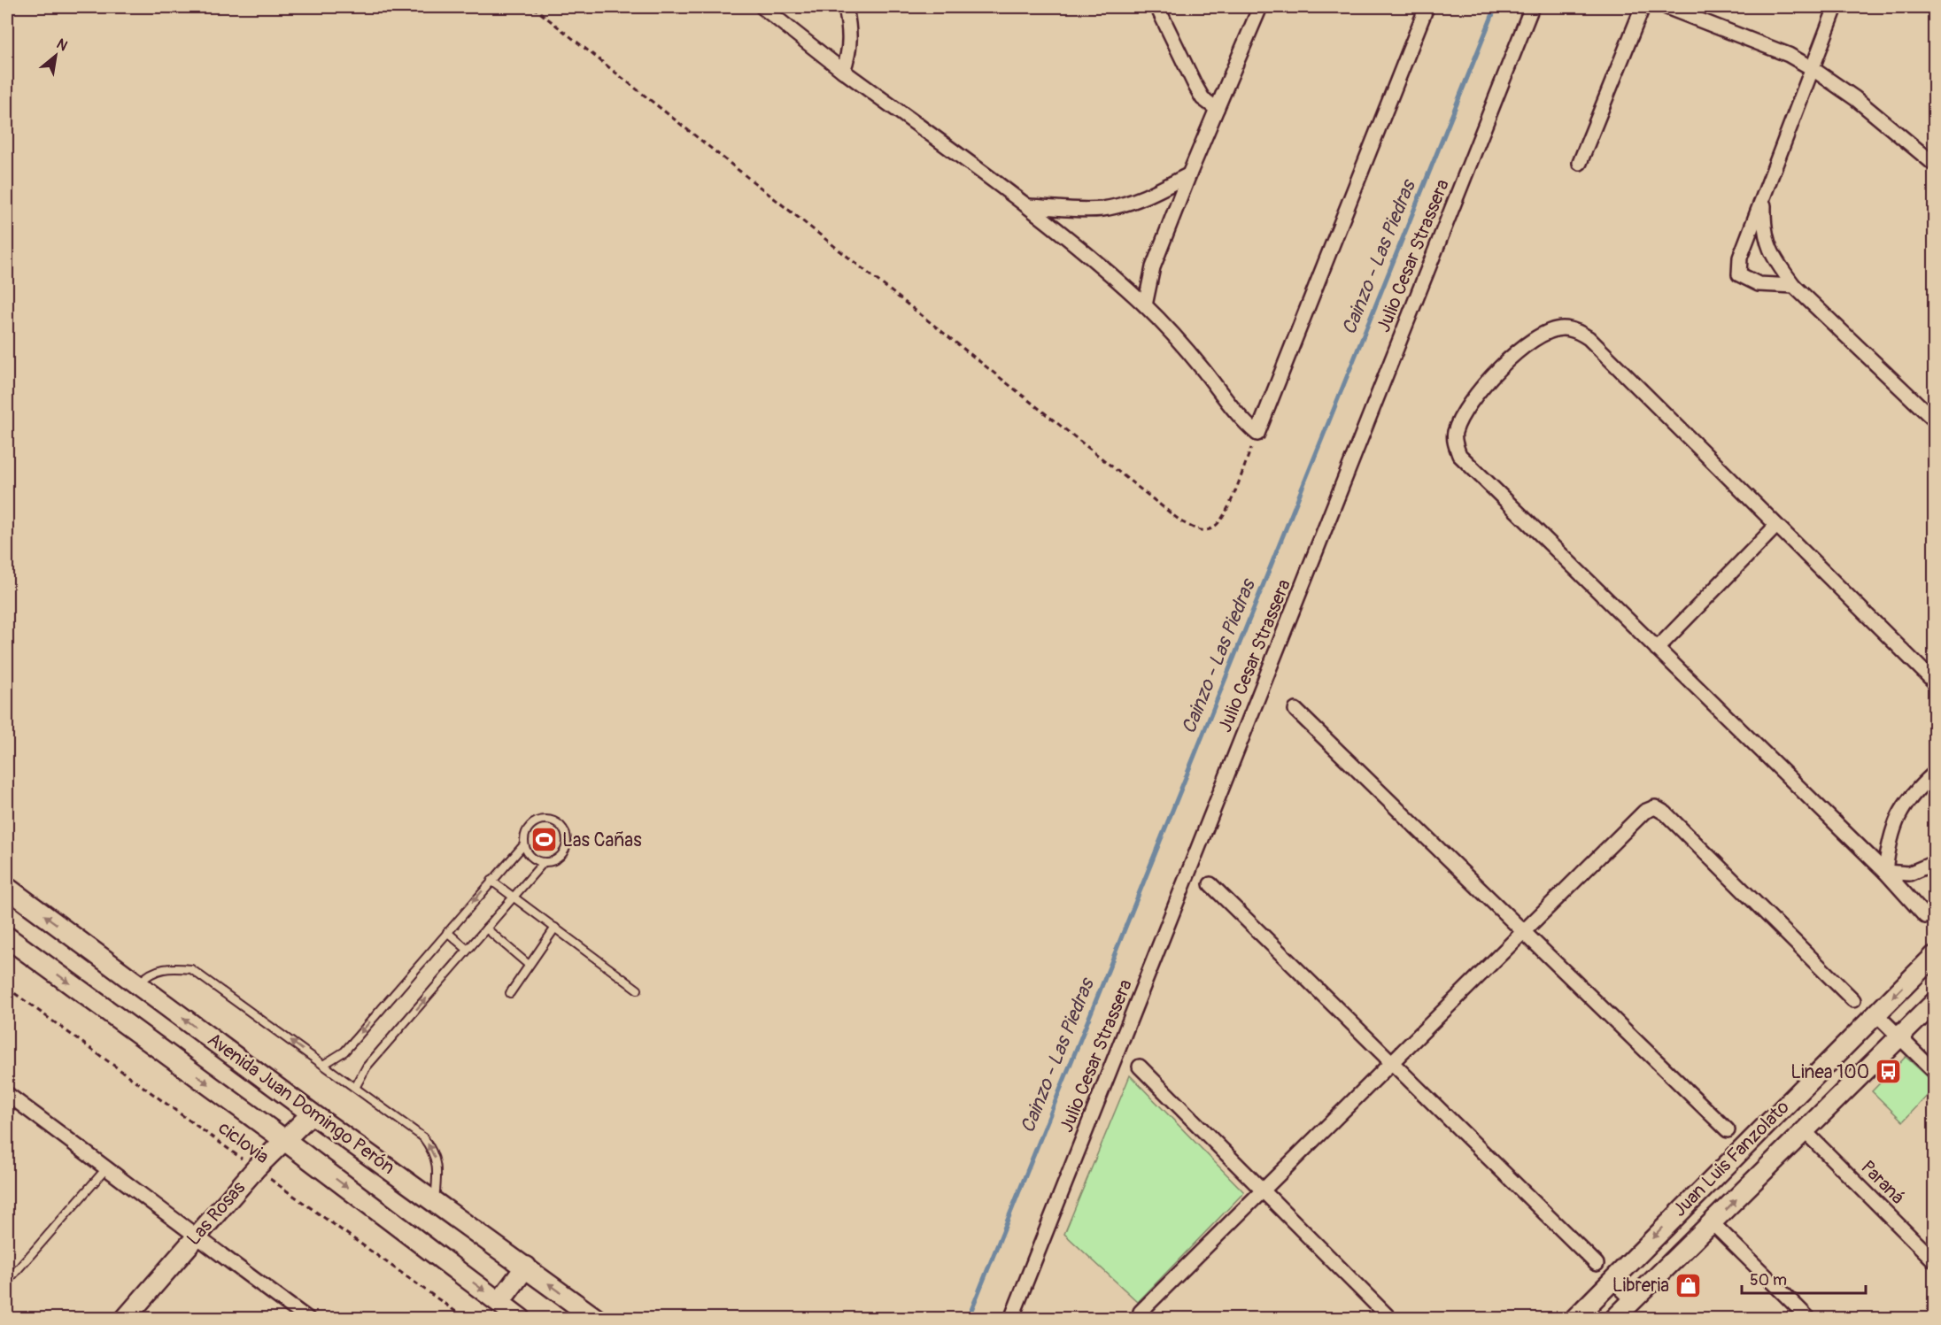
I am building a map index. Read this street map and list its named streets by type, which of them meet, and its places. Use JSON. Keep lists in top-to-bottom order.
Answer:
{
  "streets": {
    "main road": ["Avenida Juan Domingo Perón"],
    "street": [
      "Julio Cesar Strassera",
      "Juan Luis Fanzolato",
      "Paraná",
      "Las Rosas"
    ],
    "path": ["ciclovia"]
  },
  "crossings": [
    ["Avenida Juan Domingo Perón", "Las Rosas"],
    ["ciclovia", "Las Rosas"],
    ["Juan Luis Fanzolato", "Paraná"]
  ],
  "water": ["Cainzo - Las Piedras"],
  "places": {
    "sports": ["Las Cañas"],
    "bus stop": ["Linea 100"],
    "shop": ["Libreria"]
  },
  "scale_bar": "50 m",
  "north": "top right"
}
